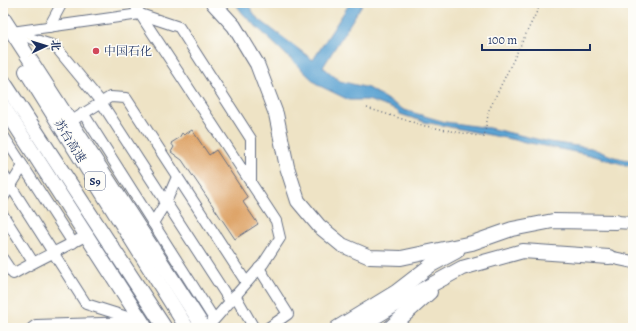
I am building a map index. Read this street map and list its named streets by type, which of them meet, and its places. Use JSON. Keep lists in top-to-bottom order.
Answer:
{
  "streets": {
    "highway": ["苏台高速", "S9"]
  },
  "places": ["中国石化"],
  "scale_bar": "100 m",
  "north": "right"
}
